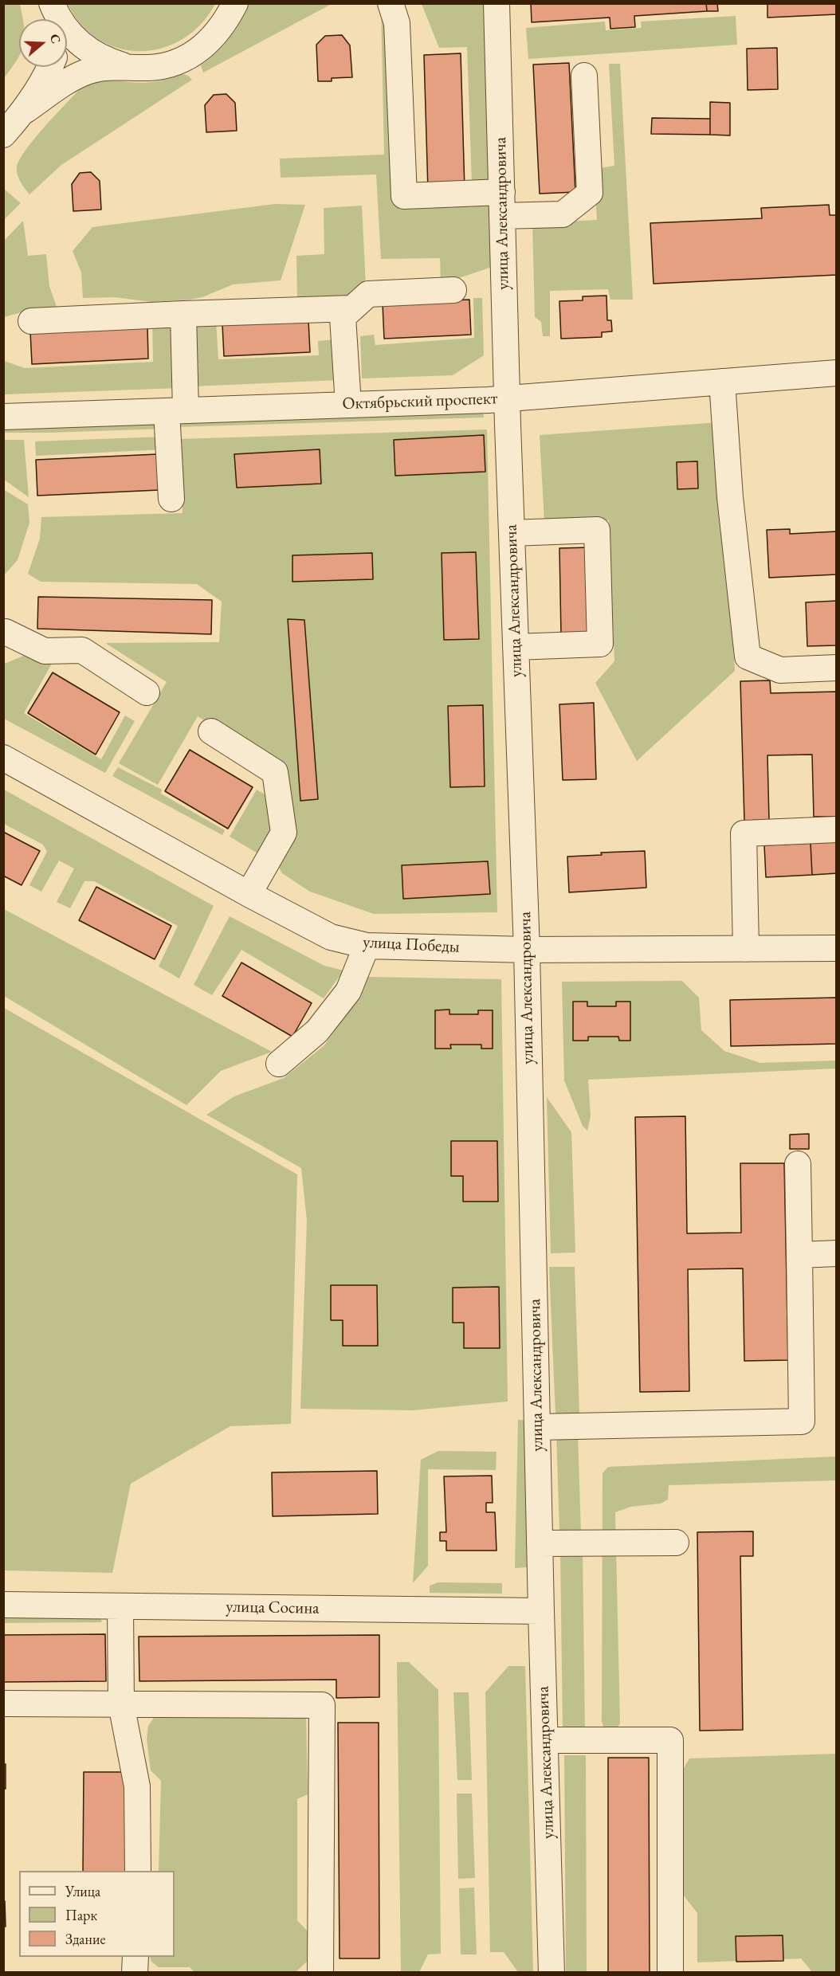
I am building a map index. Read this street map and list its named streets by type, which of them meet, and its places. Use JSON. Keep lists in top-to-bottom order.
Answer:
{
  "streets": {
    "street": [
      "улица Александровича",
      "Октябрьский проспект",
      "улица Победы",
      "улица Сосина"
    ]
  },
  "crossings": [
    ["улица Александровича", "Октябрьский проспект"],
    ["улица Александровича", "улица Победы"],
    ["улица Александровича", "улица Сосина"]
  ],
  "legend": ["Улица", "Парк", "Здание"],
  "north": "right"
}
